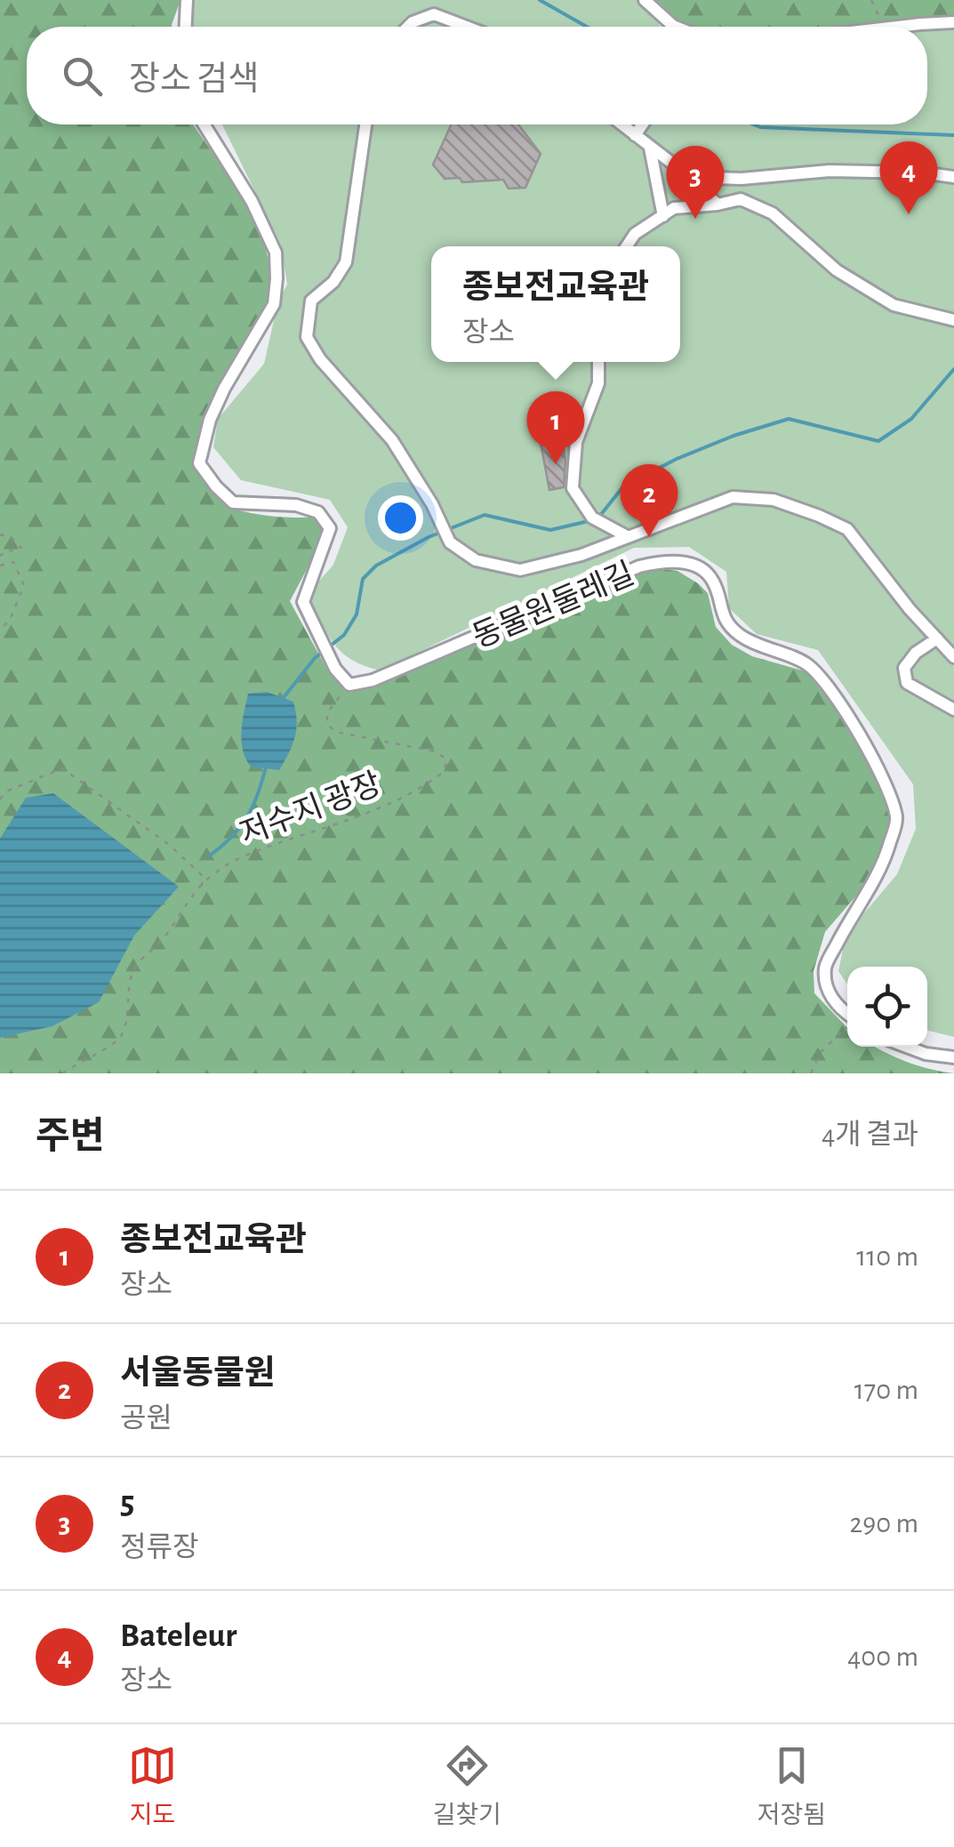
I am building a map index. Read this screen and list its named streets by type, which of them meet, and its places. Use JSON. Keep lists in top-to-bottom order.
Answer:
{
  "streets": {
    "street": ["동물원둘레길"],
    "path": ["저수지 광장"]
  },
  "crossings": [
    ["동물원둘레길", "저수지 광장"]
  ],
  "page": {
    "search": "장소 검색",
    "pins": [
      "4",
      "3",
      "1",
      "2"
    ],
    "popup": ["종보전교육관", "장소"],
    "heading": ["주변", "4개 결과"],
    "list": [
      {
        "mark": "1",
        "name": "종보전교육관",
        "note": "장소",
        "value": "110 m"
      },
      {
        "mark": "2",
        "name": "서울동물원",
        "note": "공원",
        "value": "170 m"
      },
      {
        "mark": "3",
        "name": "5",
        "note": "정류장",
        "value": "290 m"
      },
      {
        "mark": "4",
        "name": "Bateleur",
        "note": "장소",
        "value": "400 m"
      }
    ],
    "nav": ["지도", "길찾기", "저장됨"]
  }
}
